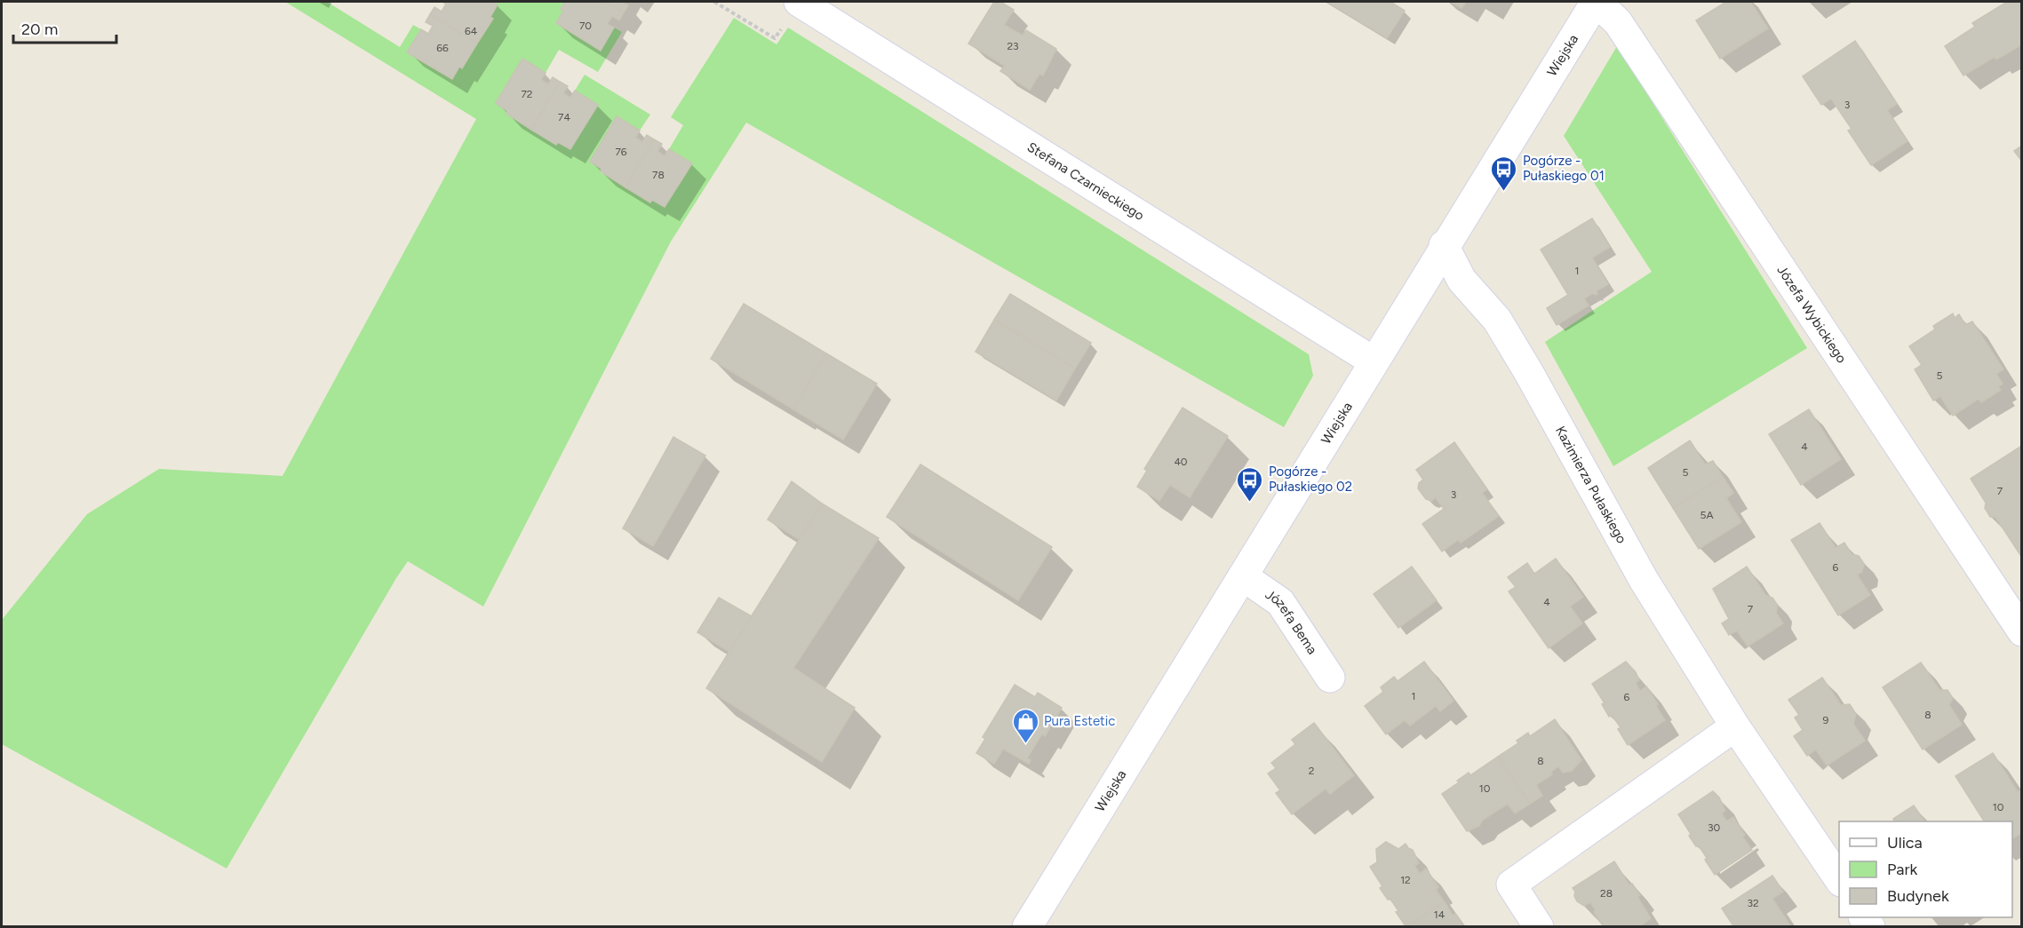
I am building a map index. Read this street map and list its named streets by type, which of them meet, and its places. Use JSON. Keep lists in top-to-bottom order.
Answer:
{
  "streets": {
    "street": [
      "Wiejska",
      "Stefana Czarnieckiego",
      "Józefa Wybickiego",
      "Kazimierza Pułaskiego",
      "Józefa Bema"
    ]
  },
  "crossings": [
    ["Wiejska", "Stefana Czarnieckiego"],
    ["Wiejska", "Józefa Wybickiego"],
    ["Wiejska", "Kazimierza Pułaskiego"],
    ["Wiejska", "Józefa Bema"]
  ],
  "places": {
    "bus stop": ["Pogórze - Pułaskiego 01", "Pogórze - Pułaskiego 02"],
    "shop": ["Pura Estetic"]
  },
  "house_numbers": [
    "70",
    "64",
    "23",
    "66",
    "72",
    "3",
    "74",
    "76",
    "78",
    "1",
    "5",
    "4",
    "40",
    "5",
    "7",
    "3",
    "5A",
    "6",
    "4",
    "7",
    "1",
    "6",
    "8",
    "9",
    "8",
    "2",
    "10",
    "10",
    "30",
    "12",
    "28",
    "32",
    "14"
  ],
  "legend": ["Ulica", "Park", "Budynek"],
  "scale_bar": "20 m"
}
